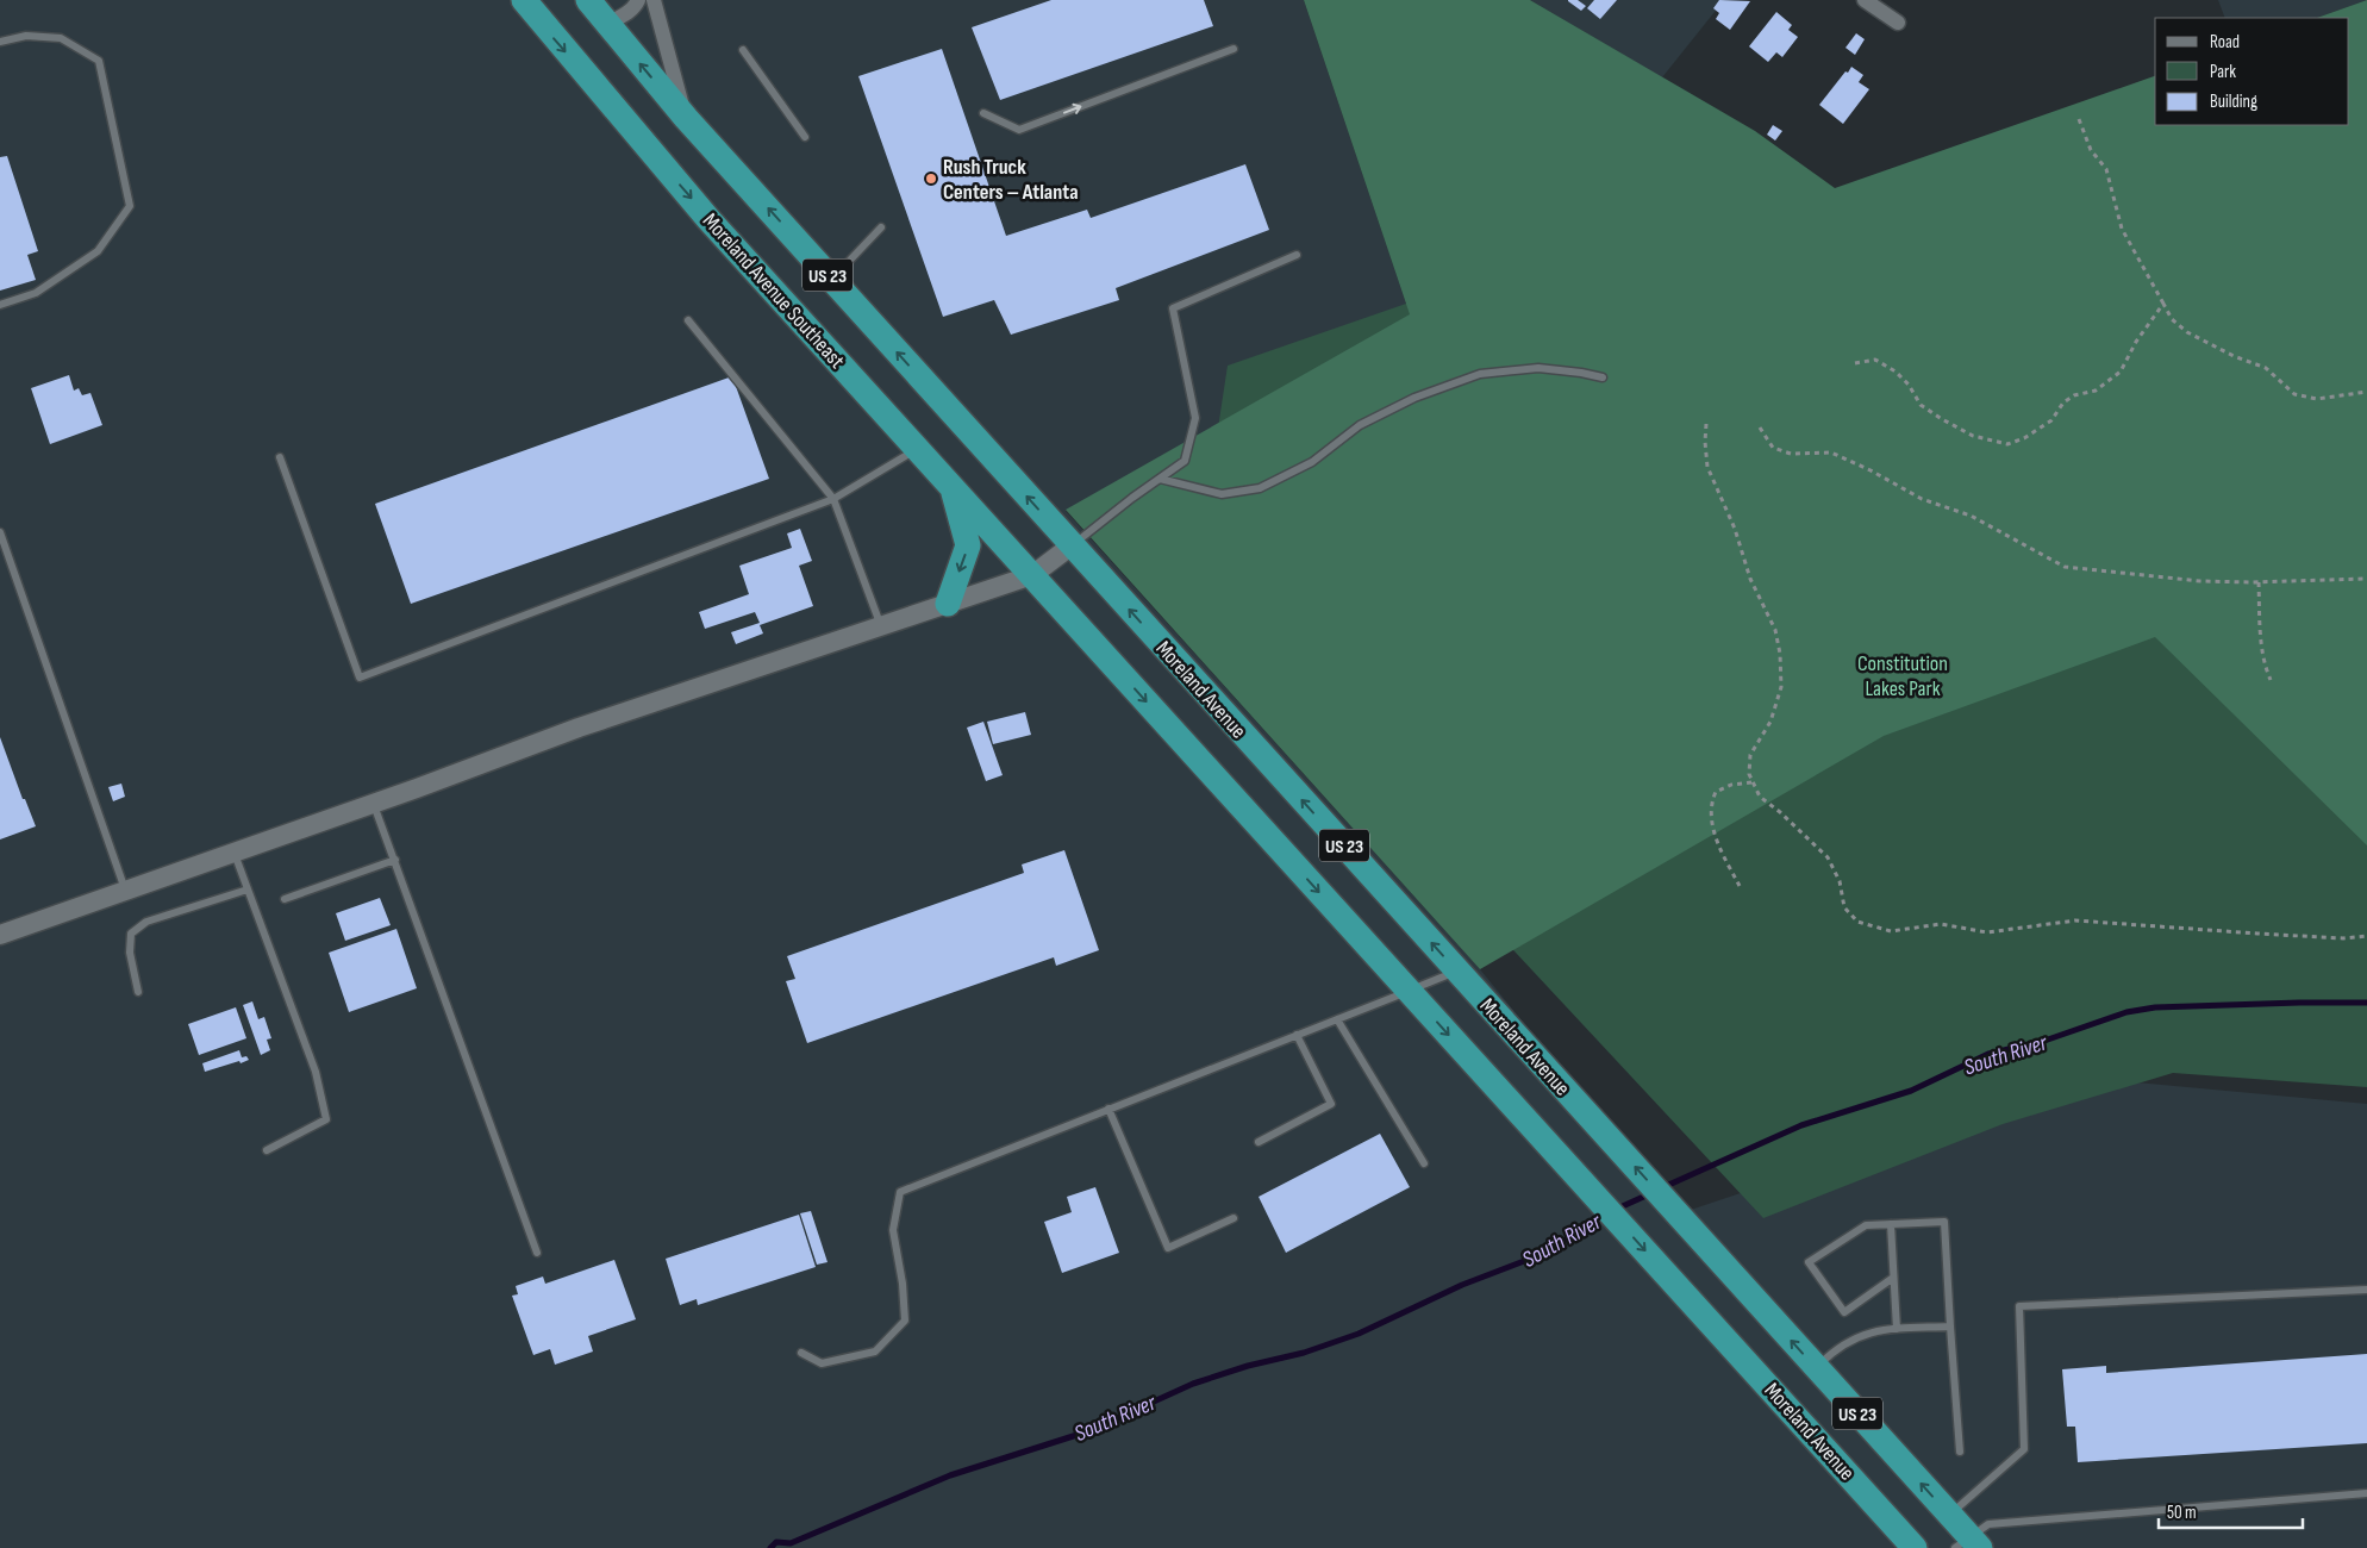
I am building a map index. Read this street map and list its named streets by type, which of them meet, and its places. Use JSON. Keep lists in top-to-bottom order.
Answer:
{
  "streets": {
    "highway": ["US 23", "Moreland Avenue Southeast", "Moreland Avenue"]
  },
  "crossings": [
    ["US 23", "Moreland Avenue"],
    ["Moreland Avenue Southeast", "Moreland Avenue"]
  ],
  "water": ["South River"],
  "parks": ["Constitution Lakes Park"],
  "places": ["Rush Truck Centers – Atlanta"],
  "legend": ["Road", "Park", "Building"],
  "scale_bar": "50 m"
}
